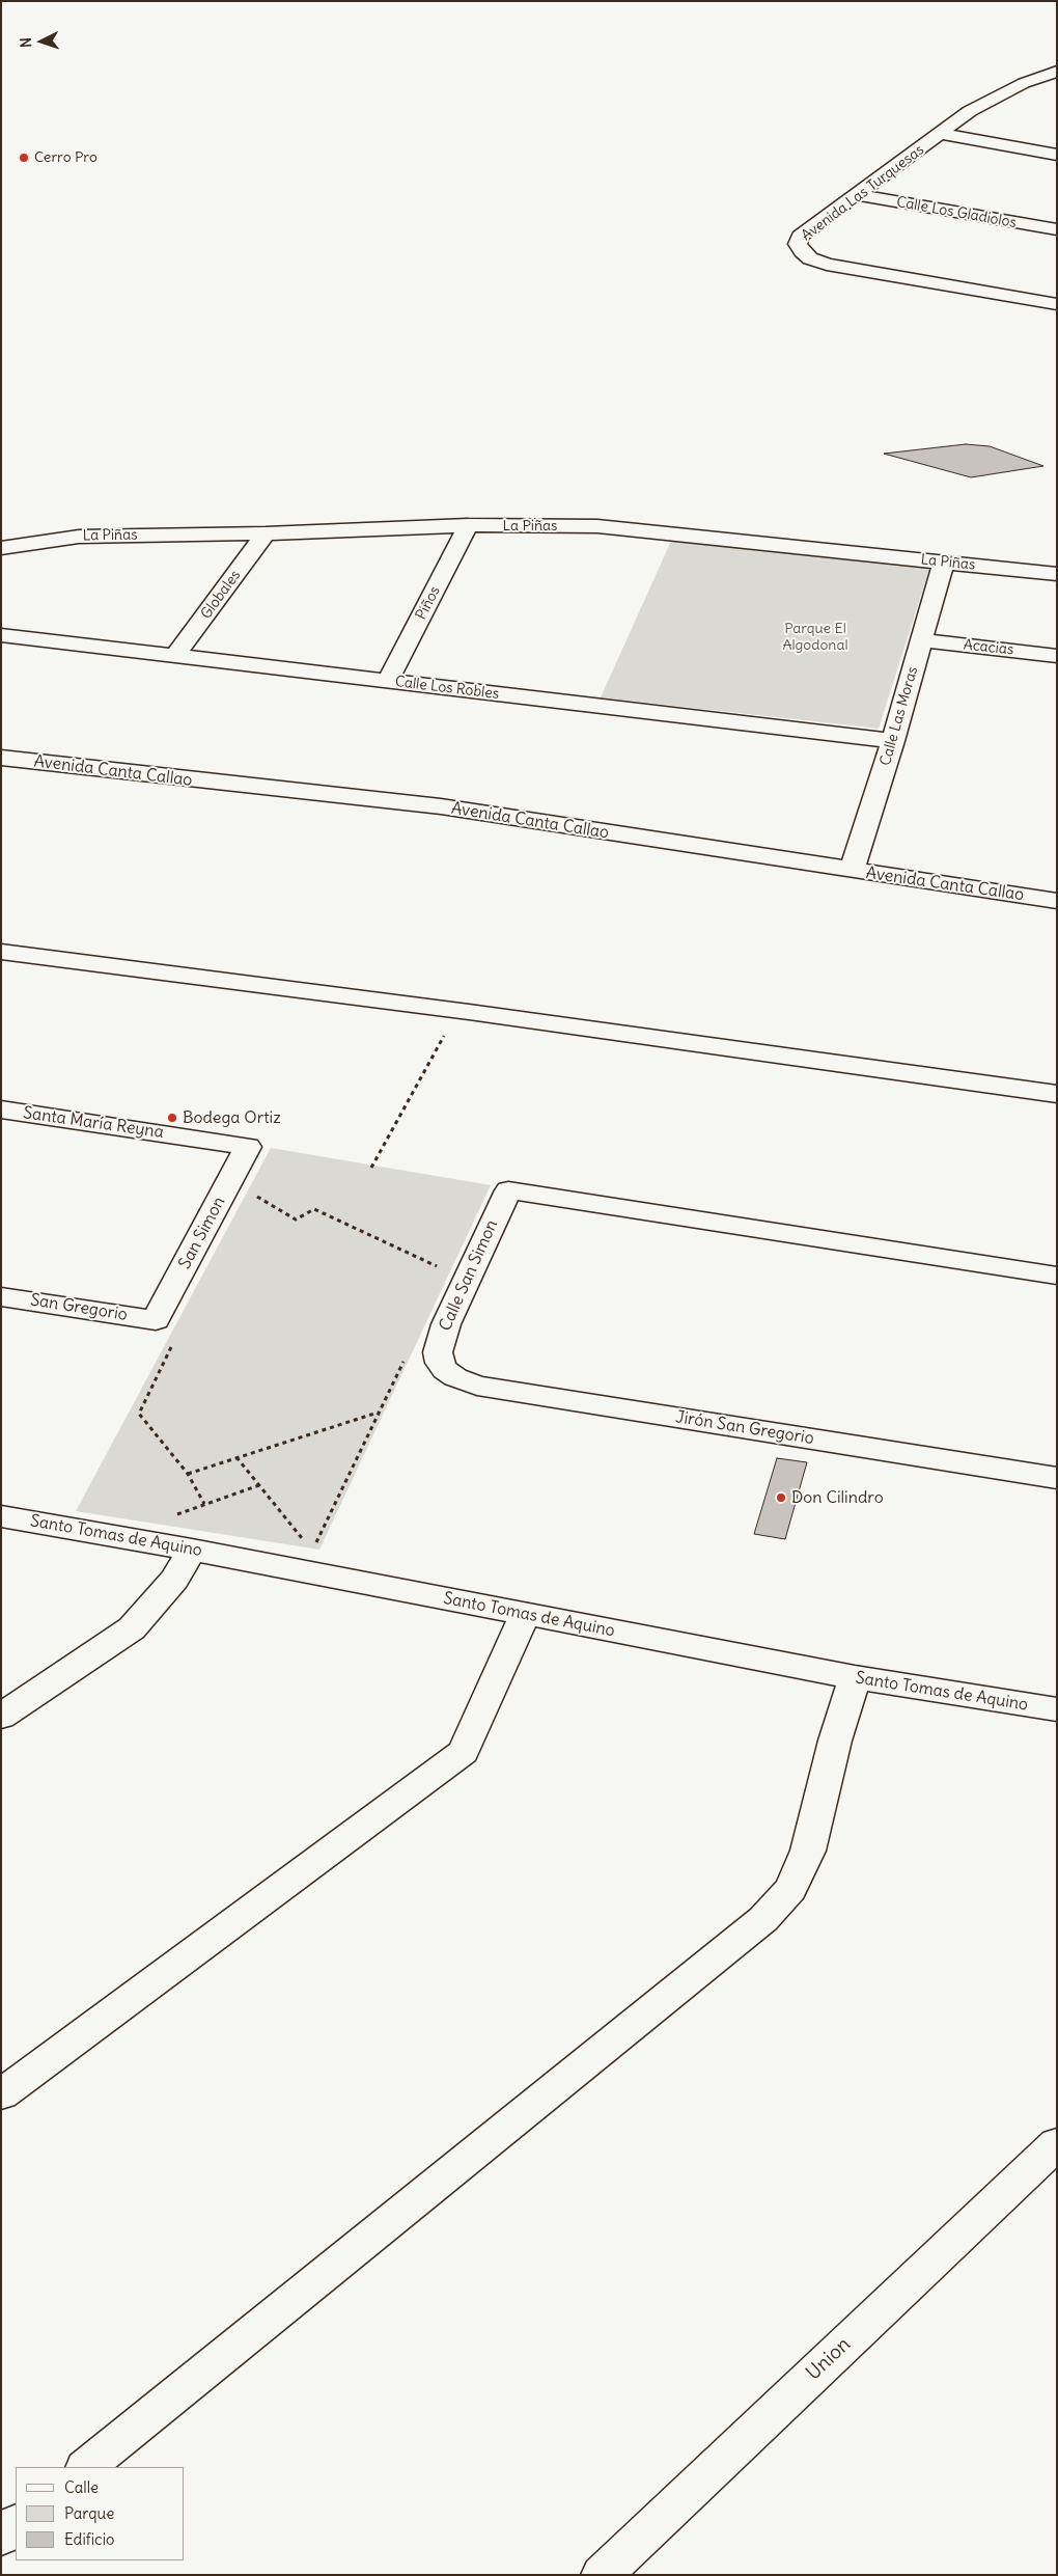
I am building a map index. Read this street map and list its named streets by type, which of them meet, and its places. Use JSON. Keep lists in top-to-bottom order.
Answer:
{
  "streets": {
    "street": [
      "Avenida Las Turquesas",
      "Calle Los Gladiolos",
      "La Piñas",
      "Globales",
      "Piños",
      "Acacias",
      "Calle Los Robles",
      "Calle Las Moras",
      "Avenida Canta Callao",
      "Santa María Reyna",
      "San Simon",
      "Calle San Simon",
      "San Gregorio",
      "Jirón San Gregorio",
      "Santo Tomas de Aquino",
      "Union"
    ]
  },
  "crossings": [
    ["Avenida Las Turquesas", "Calle Los Gladiolos"],
    ["La Piñas", "Globales"],
    ["La Piñas", "Piños"],
    ["La Piñas", "Calle Las Moras"],
    ["Globales", "Calle Los Robles"],
    ["Piños", "Calle Los Robles"],
    ["Acacias", "Calle Las Moras"],
    ["Calle Los Robles", "Calle Las Moras"],
    ["Calle Las Moras", "Avenida Canta Callao"],
    ["Santa María Reyna", "San Simon"],
    ["San Simon", "San Gregorio"],
    ["Calle San Simon", "Jirón San Gregorio"]
  ],
  "parks": ["Parque El Algodonal"],
  "places": ["Cerro Pro", "Bodega Ortiz", "Don Cilindro"],
  "legend": ["Calle", "Parque", "Edificio"],
  "north": "left"
}
